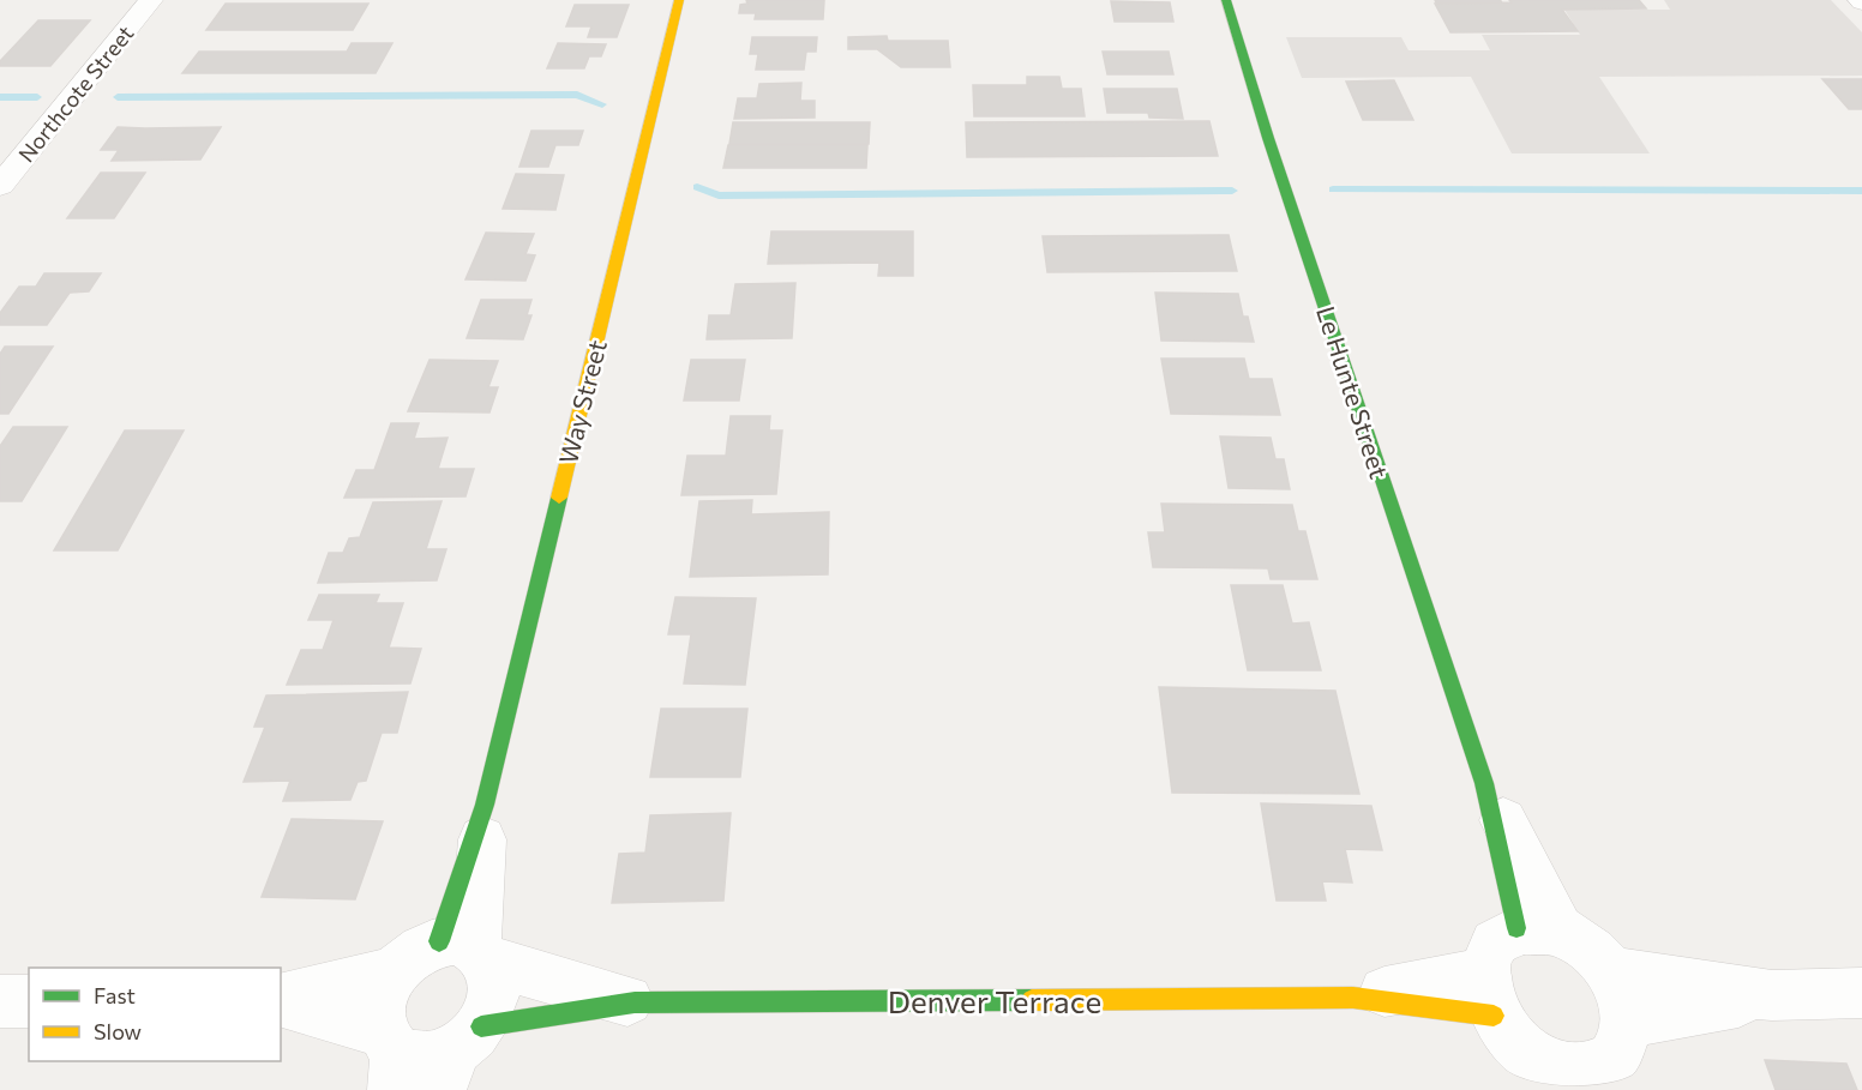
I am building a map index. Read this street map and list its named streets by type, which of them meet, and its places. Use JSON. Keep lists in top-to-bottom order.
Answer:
{
  "streets": {
    "street": [
      "Northcote Street",
      "Le Hunte Street",
      "Way Street",
      "Denver Terrace"
    ]
  },
  "crossings": [
    ["Le Hunte Street", "Denver Terrace"],
    ["Way Street", "Denver Terrace"]
  ],
  "legend": ["Fast", "Slow"]
}
